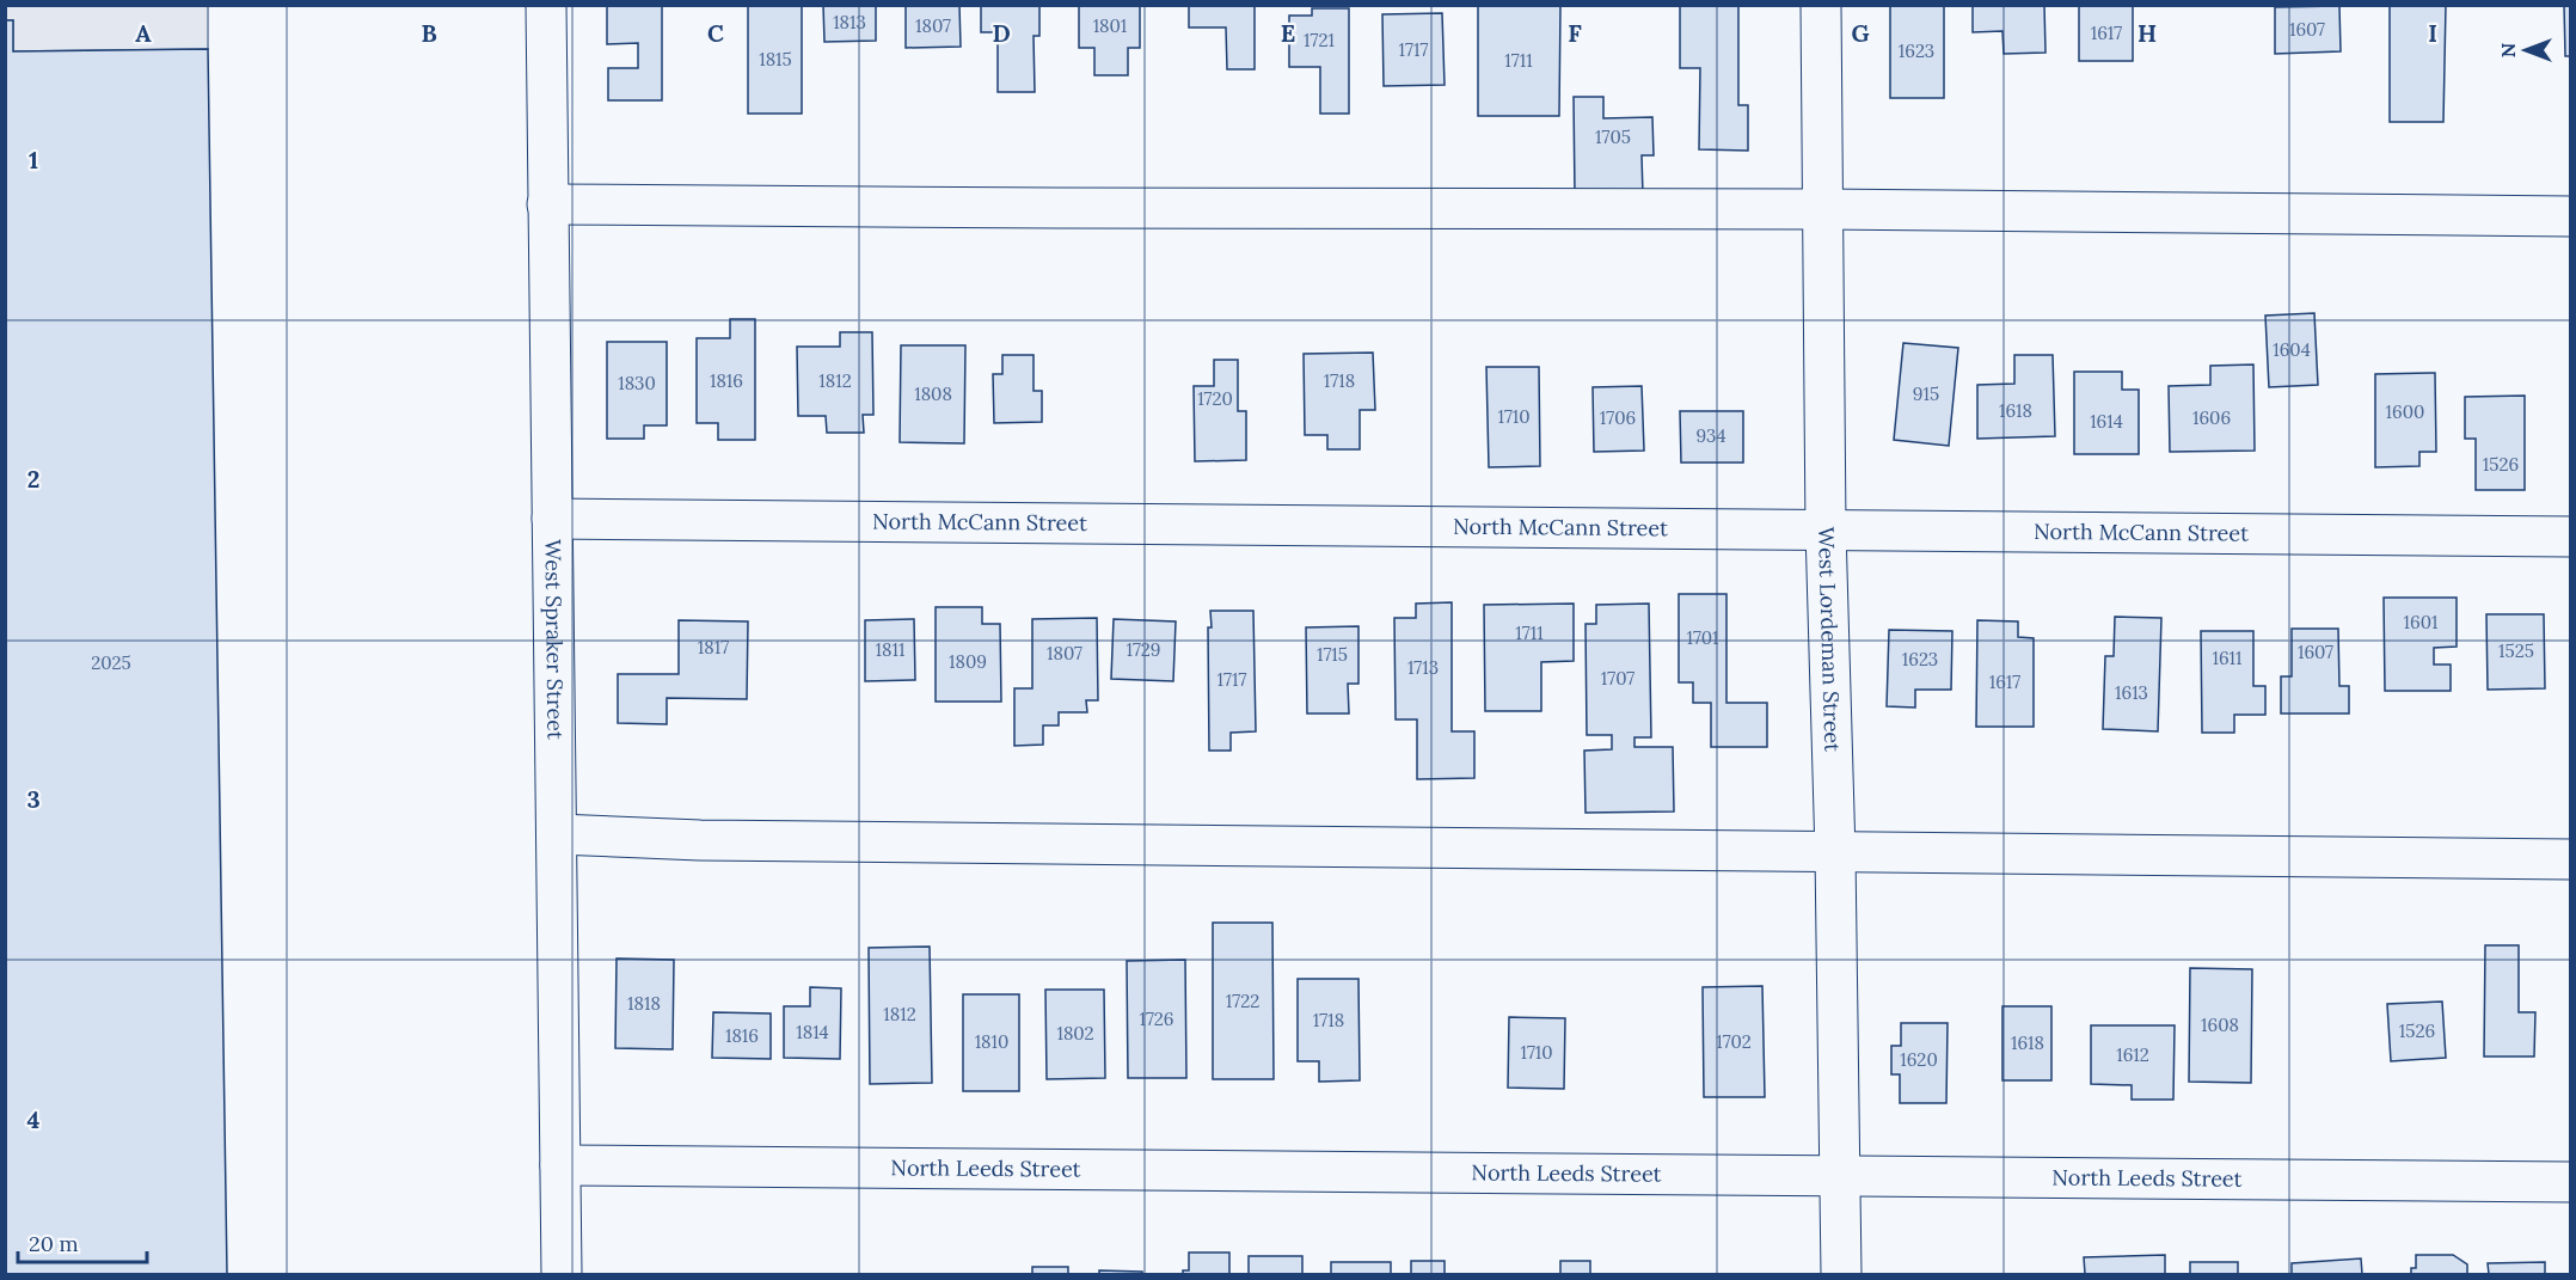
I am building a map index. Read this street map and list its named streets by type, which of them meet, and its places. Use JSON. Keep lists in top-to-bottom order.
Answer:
{
  "streets": {
    "street": [
      "North McCann Street",
      "West Spraker Street",
      "West Lordeman Street",
      "North Leeds Street"
    ]
  },
  "crossings": [
    ["North McCann Street", "West Spraker Street"],
    ["North McCann Street", "West Lordeman Street"],
    ["West Spraker Street", "North Leeds Street"],
    ["West Lordeman Street", "North Leeds Street"]
  ],
  "house_numbers": [
    "1813",
    "1807",
    "1801",
    "1607",
    "1617",
    "1721",
    "1717",
    "1623",
    "1815",
    "1711",
    "1705",
    "1604",
    "1816",
    "1812",
    "1718",
    "1830",
    "1808",
    "915",
    "1720",
    "1618",
    "1600",
    "1710",
    "1706",
    "1606",
    "1614",
    "934",
    "1526",
    "1601",
    "1711",
    "1701",
    "1817",
    "1811",
    "1729",
    "1525",
    "1607",
    "1807",
    "1715",
    "1611",
    "1623",
    "1809",
    "2025",
    "1713",
    "1707",
    "1717",
    "1617",
    "1613",
    "1722",
    "1818",
    "1812",
    "1726",
    "1718",
    "1608",
    "1526",
    "1814",
    "1802",
    "1816",
    "1810",
    "1702",
    "1618",
    "1710",
    "1612",
    "1620"
  ],
  "scale_bar": "20 m",
  "north": "left",
  "grid": {
    "columns": [
      "A",
      "B",
      "C",
      "D",
      "E",
      "F",
      "G",
      "H",
      "I"
    ],
    "rows": [
      "1",
      "2",
      "3",
      "4"
    ]
  }
}
